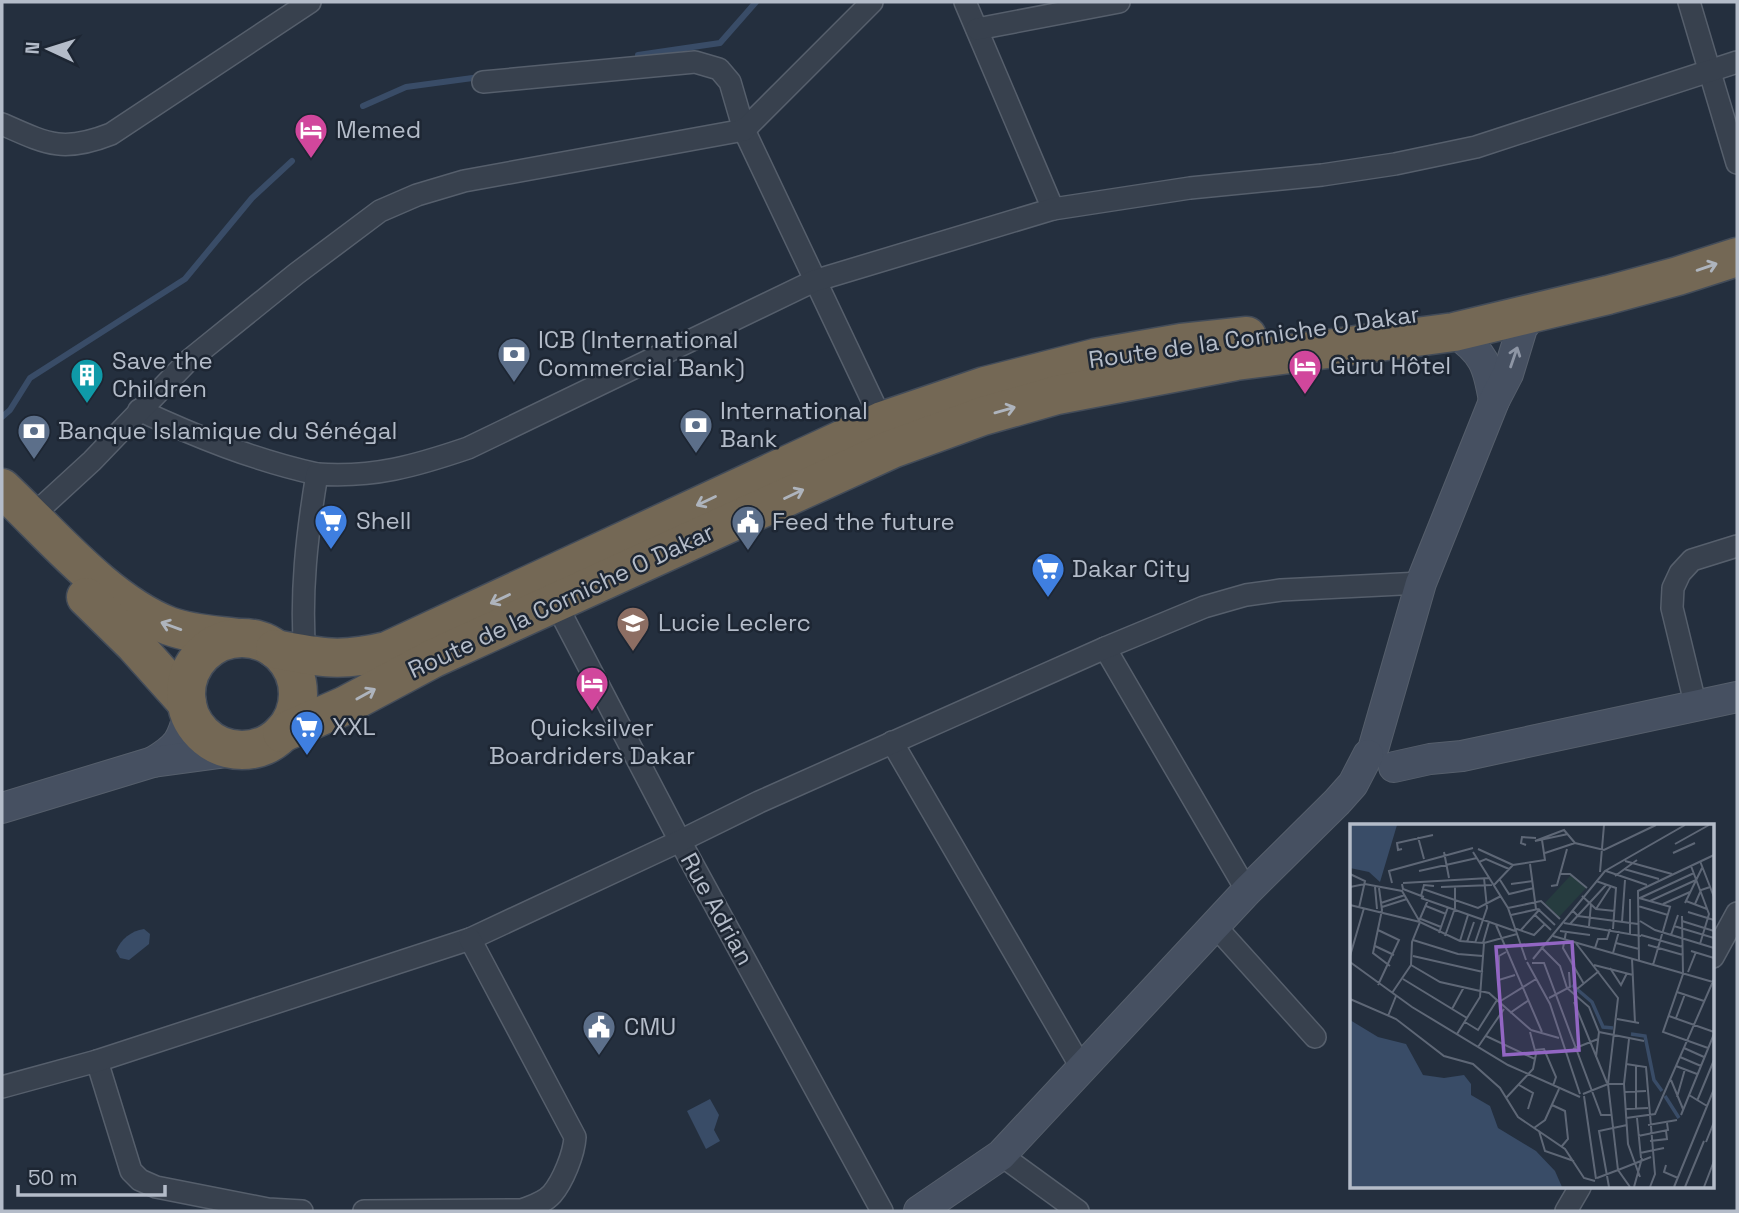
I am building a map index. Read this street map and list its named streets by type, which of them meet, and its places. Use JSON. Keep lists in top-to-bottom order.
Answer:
{
  "streets": {
    "highway": ["Route de la Corniche O Dakar"],
    "street": ["Rue Adrian"]
  },
  "crossings": [
    ["Route de la Corniche O Dakar", "Rue Adrian"]
  ],
  "places": {
    "hotel": ["Memed", "Gùru Hôtel", "Quicksilver Boardriders Dakar"],
    "bank": ["ICB (International Commercial Bank)", "International Bank", "Banque Islamique du Sénégal"],
    "building": ["Save the Children"],
    "supermarket": ["Shell", "Dakar City", "XXL"],
    "public building": ["Feed the future", "CMU"],
    "school or university": ["Lucie Leclerc"]
  },
  "scale_bar": "50 m",
  "north": "left"
}
